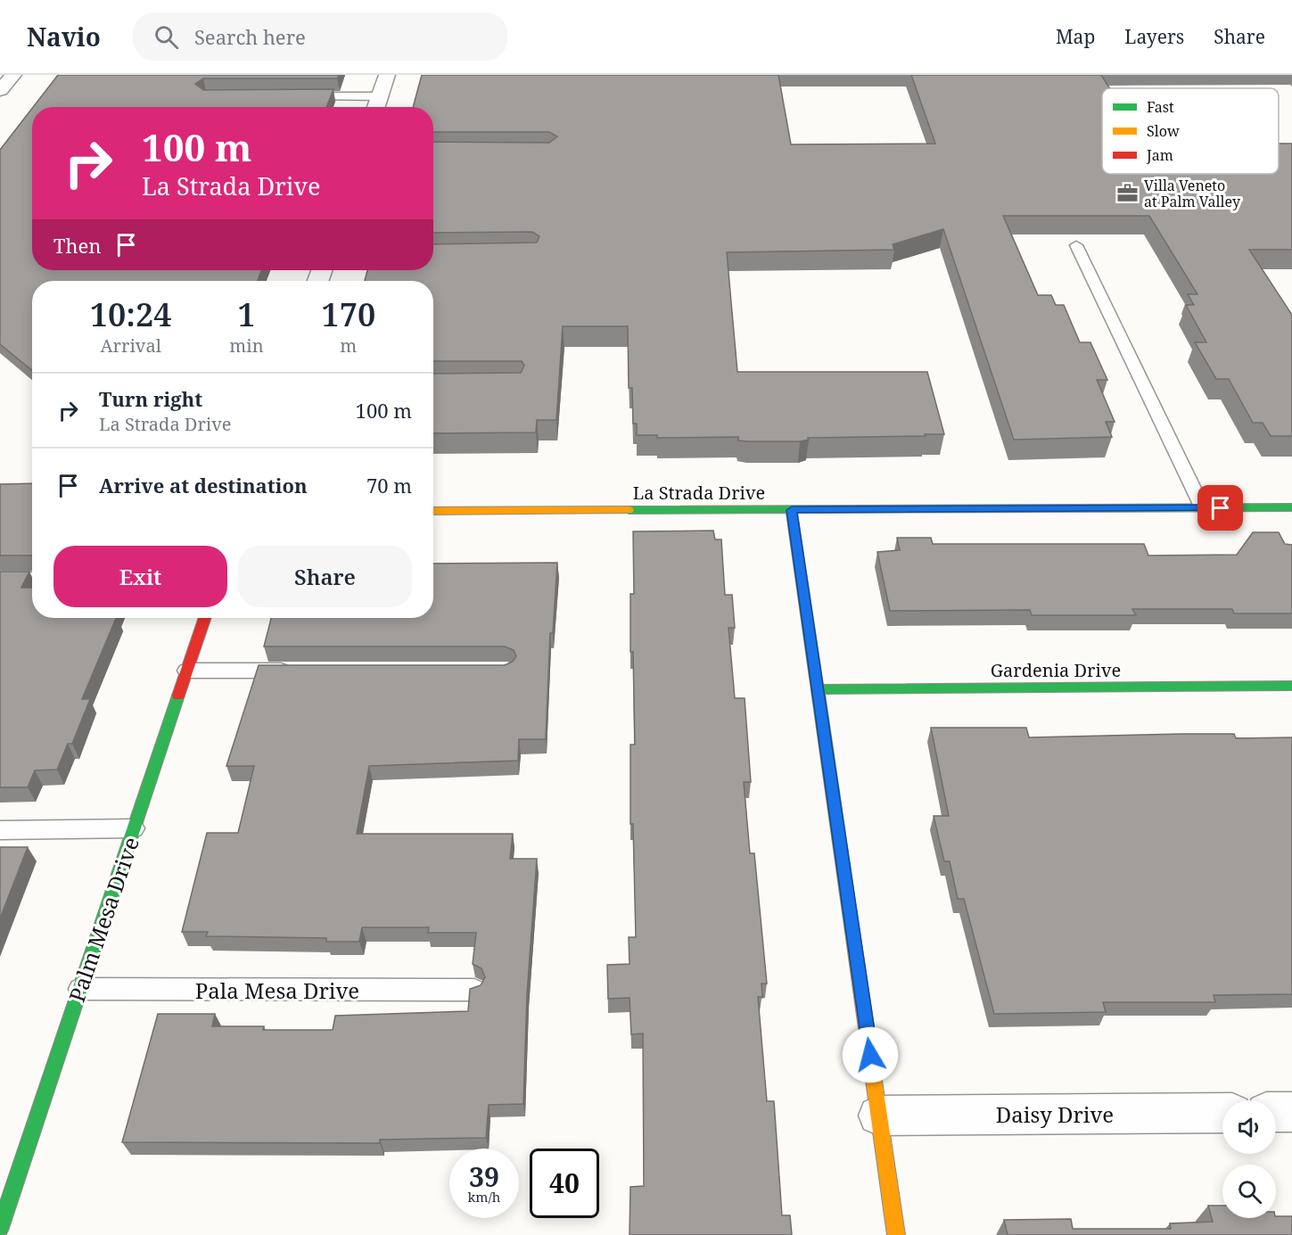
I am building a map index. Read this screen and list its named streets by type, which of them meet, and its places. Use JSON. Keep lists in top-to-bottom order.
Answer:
{
  "streets": {
    "street": [
      "La Strada Drive",
      "Gardenia Drive",
      "Palm Mesa Drive",
      "Daisy Drive"
    ],
    "lane": ["Pala Mesa Drive"]
  },
  "crossings": [
    ["Palm Mesa Drive", "Pala Mesa Drive"]
  ],
  "places": {
    "office": ["Villa Veneto at Palm Valley"]
  },
  "legend": ["Fast", "Slow", "Jam"],
  "page": {
    "header": "Navio",
    "search": "Search here",
    "nav": ["Map", "Layers", "Share"],
    "turn": ["100 m", "La Strada Drive"],
    "then": "Then",
    "eta": [
      "10:24",
      "Arrival",
      "1",
      "min",
      "170",
      "m"
    ],
    "list": [
      {
        "name": "Turn right",
        "note": "La Strada Drive",
        "value": "100 m"
      },
      {
        "name": "Arrive at destination",
        "value": "70 m"
      }
    ],
    "buttons": ["Exit", "Share"],
    "speed": "39 km/h",
    "limit": "40"
  }
}
